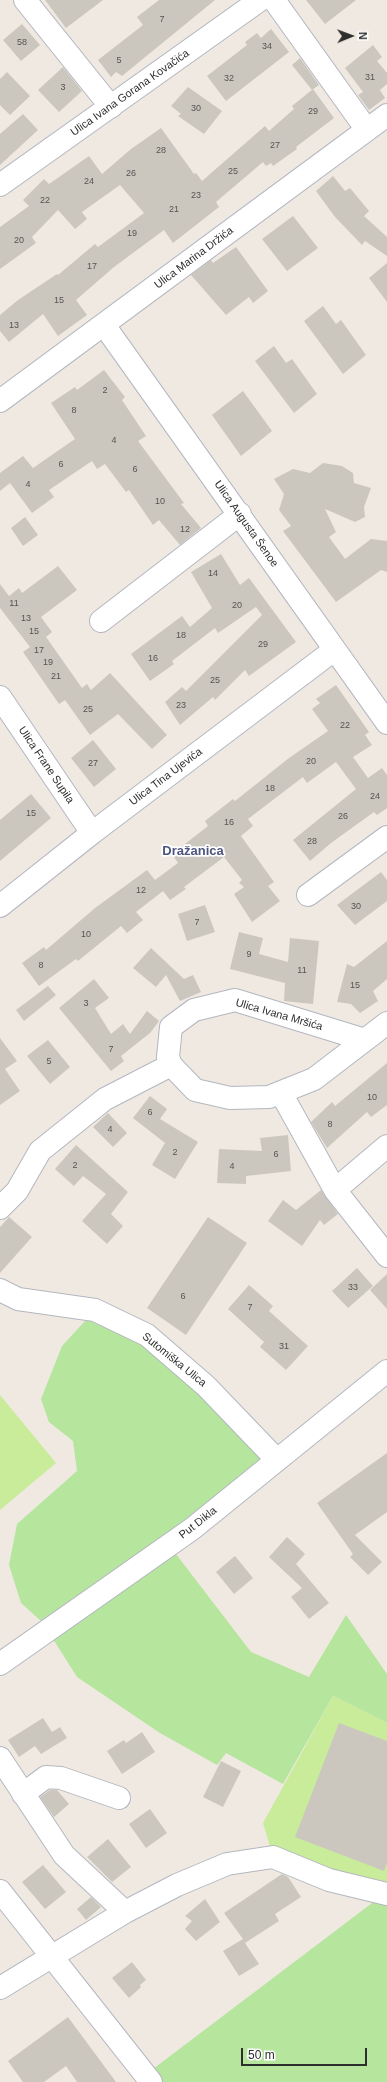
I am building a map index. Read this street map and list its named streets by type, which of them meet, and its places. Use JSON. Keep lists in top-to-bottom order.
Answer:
{
  "streets": {
    "street": [
      "Ulica Ivana Gorana Kovačića",
      "Ulica Marina Držića",
      "Ulica Augusta Šenoe",
      "Ulica Frane Supila",
      "Ulica Tina Ujevića",
      "Ulica Ivana Mršića",
      "Sutomiška Ulica",
      "Put Dikla"
    ]
  },
  "crossings": [
    ["Ulica Marina Držića", "Ulica Augusta Šenoe"],
    ["Ulica Augusta Šenoe", "Ulica Tina Ujevića"],
    ["Ulica Frane Supila", "Ulica Tina Ujevića"],
    ["Sutomiška Ulica", "Put Dikla"]
  ],
  "districts": ["Dražanica"],
  "house_numbers": [
    "7",
    "58",
    "34",
    "5",
    "31",
    "32",
    "3",
    "30",
    "29",
    "27",
    "28",
    "25",
    "26",
    "24",
    "23",
    "22",
    "21",
    "19",
    "20",
    "17",
    "15",
    "13",
    "2",
    "8",
    "4",
    "6",
    "6",
    "4",
    "10",
    "12",
    "14",
    "11",
    "20",
    "13",
    "15",
    "18",
    "29",
    "17",
    "16",
    "19",
    "21",
    "25",
    "23",
    "25",
    "22",
    "20",
    "27",
    "18",
    "24",
    "15",
    "26",
    "16",
    "28",
    "12",
    "30",
    "7",
    "10",
    "9",
    "8",
    "11",
    "15",
    "3",
    "7",
    "5",
    "10",
    "6",
    "8",
    "4",
    "2",
    "6",
    "2",
    "4",
    "33",
    "6",
    "7",
    "31"
  ],
  "scale_bar": "50 m",
  "north": "right"
}
